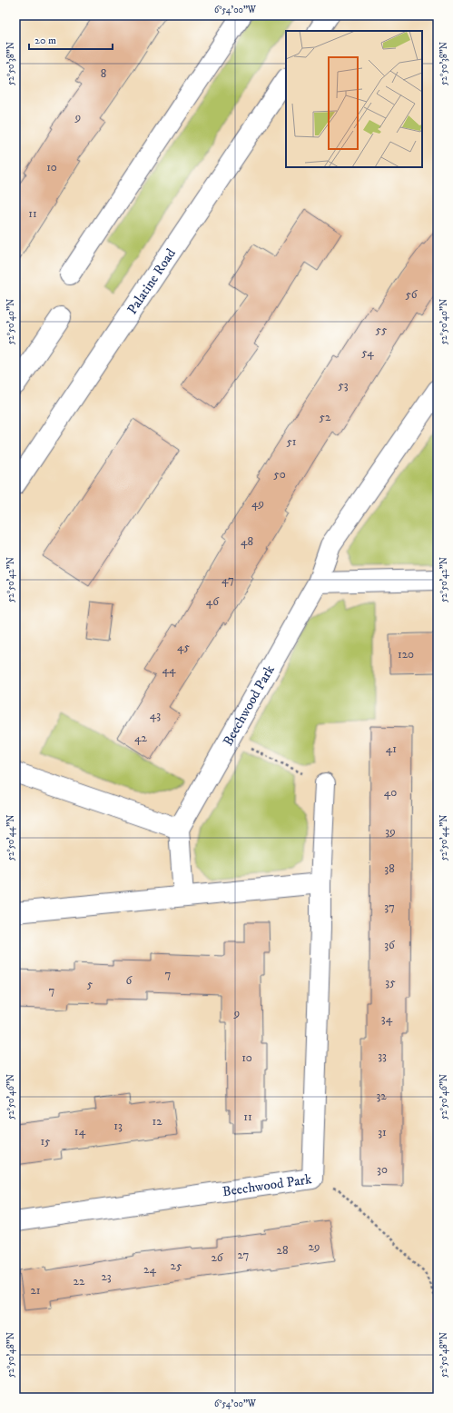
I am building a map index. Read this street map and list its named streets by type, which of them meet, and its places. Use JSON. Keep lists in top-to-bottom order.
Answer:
{
  "streets": {
    "street": ["Palatine Road", "Beechwood Park"]
  },
  "house_numbers": [
    "8",
    "9",
    "10",
    "11",
    "56",
    "55",
    "54",
    "53",
    "52",
    "51",
    "50",
    "49",
    "48",
    "47",
    "46",
    "45",
    "120",
    "44",
    "43",
    "42",
    "41",
    "40",
    "39",
    "38",
    "37",
    "36",
    "7",
    "6",
    "35",
    "5",
    "7",
    "9",
    "34",
    "33",
    "10",
    "32",
    "11",
    "12",
    "13",
    "14",
    "31",
    "15",
    "30",
    "29",
    "28",
    "27",
    "26",
    "25",
    "24",
    "23",
    "22",
    "21"
  ],
  "scale_bar": "20 m",
  "coordinates": [
    "6°54'00\"W",
    "52°50'38\"N",
    "52°50'40\"N",
    "52°50'42\"N",
    "52°50'44\"N",
    "52°50'46\"N",
    "52°50'48\"N"
  ]
}
